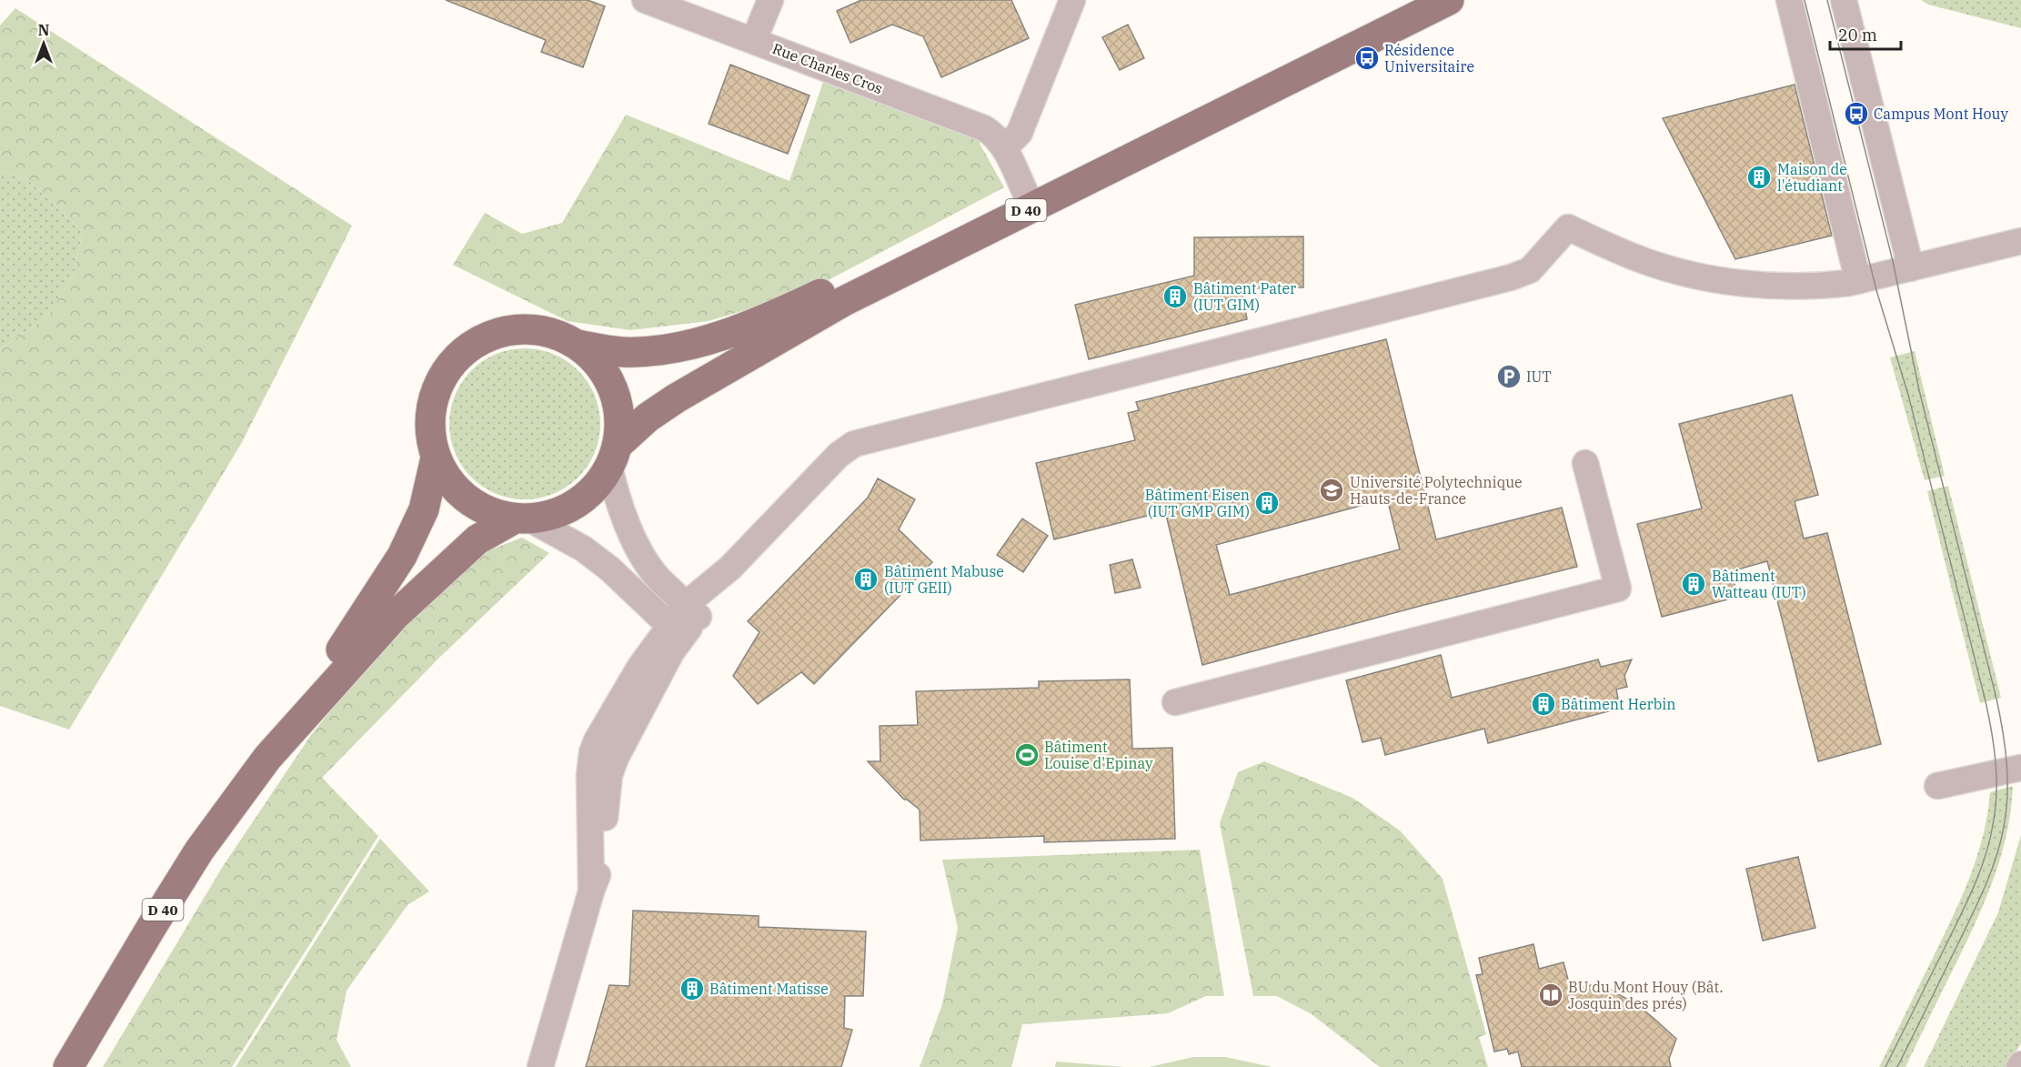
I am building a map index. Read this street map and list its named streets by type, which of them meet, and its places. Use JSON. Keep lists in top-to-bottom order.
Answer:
{
  "streets": {
    "main road": ["D 40"],
    "street": ["Rue Charles Cros"]
  },
  "crossings": [
    ["Rue Charles Cros", "D 40"]
  ],
  "places": {
    "bus stop": ["Résidence Universitaire", "Campus Mont Houy"],
    "building": [
      "Maison de l'étudiant",
      "Bâtiment Pater (IUT GIM)",
      "Bâtiment Eisen (IUT GMP GIM)",
      "Bâtiment Mabuse (IUT GEII)",
      "Bâtiment Watteau (IUT)",
      "Bâtiment Herbin",
      "Bâtiment Matisse"
    ],
    "parking": ["IUT"],
    "school or university": ["Université Polytechnique Hauts-de-France"],
    "sports": ["Bâtiment Louise d'Epinay"],
    "library": ["BU du Mont Houy (Bât. Josquin des prés)"]
  },
  "scale_bar": "20 m",
  "north": "top"
}
